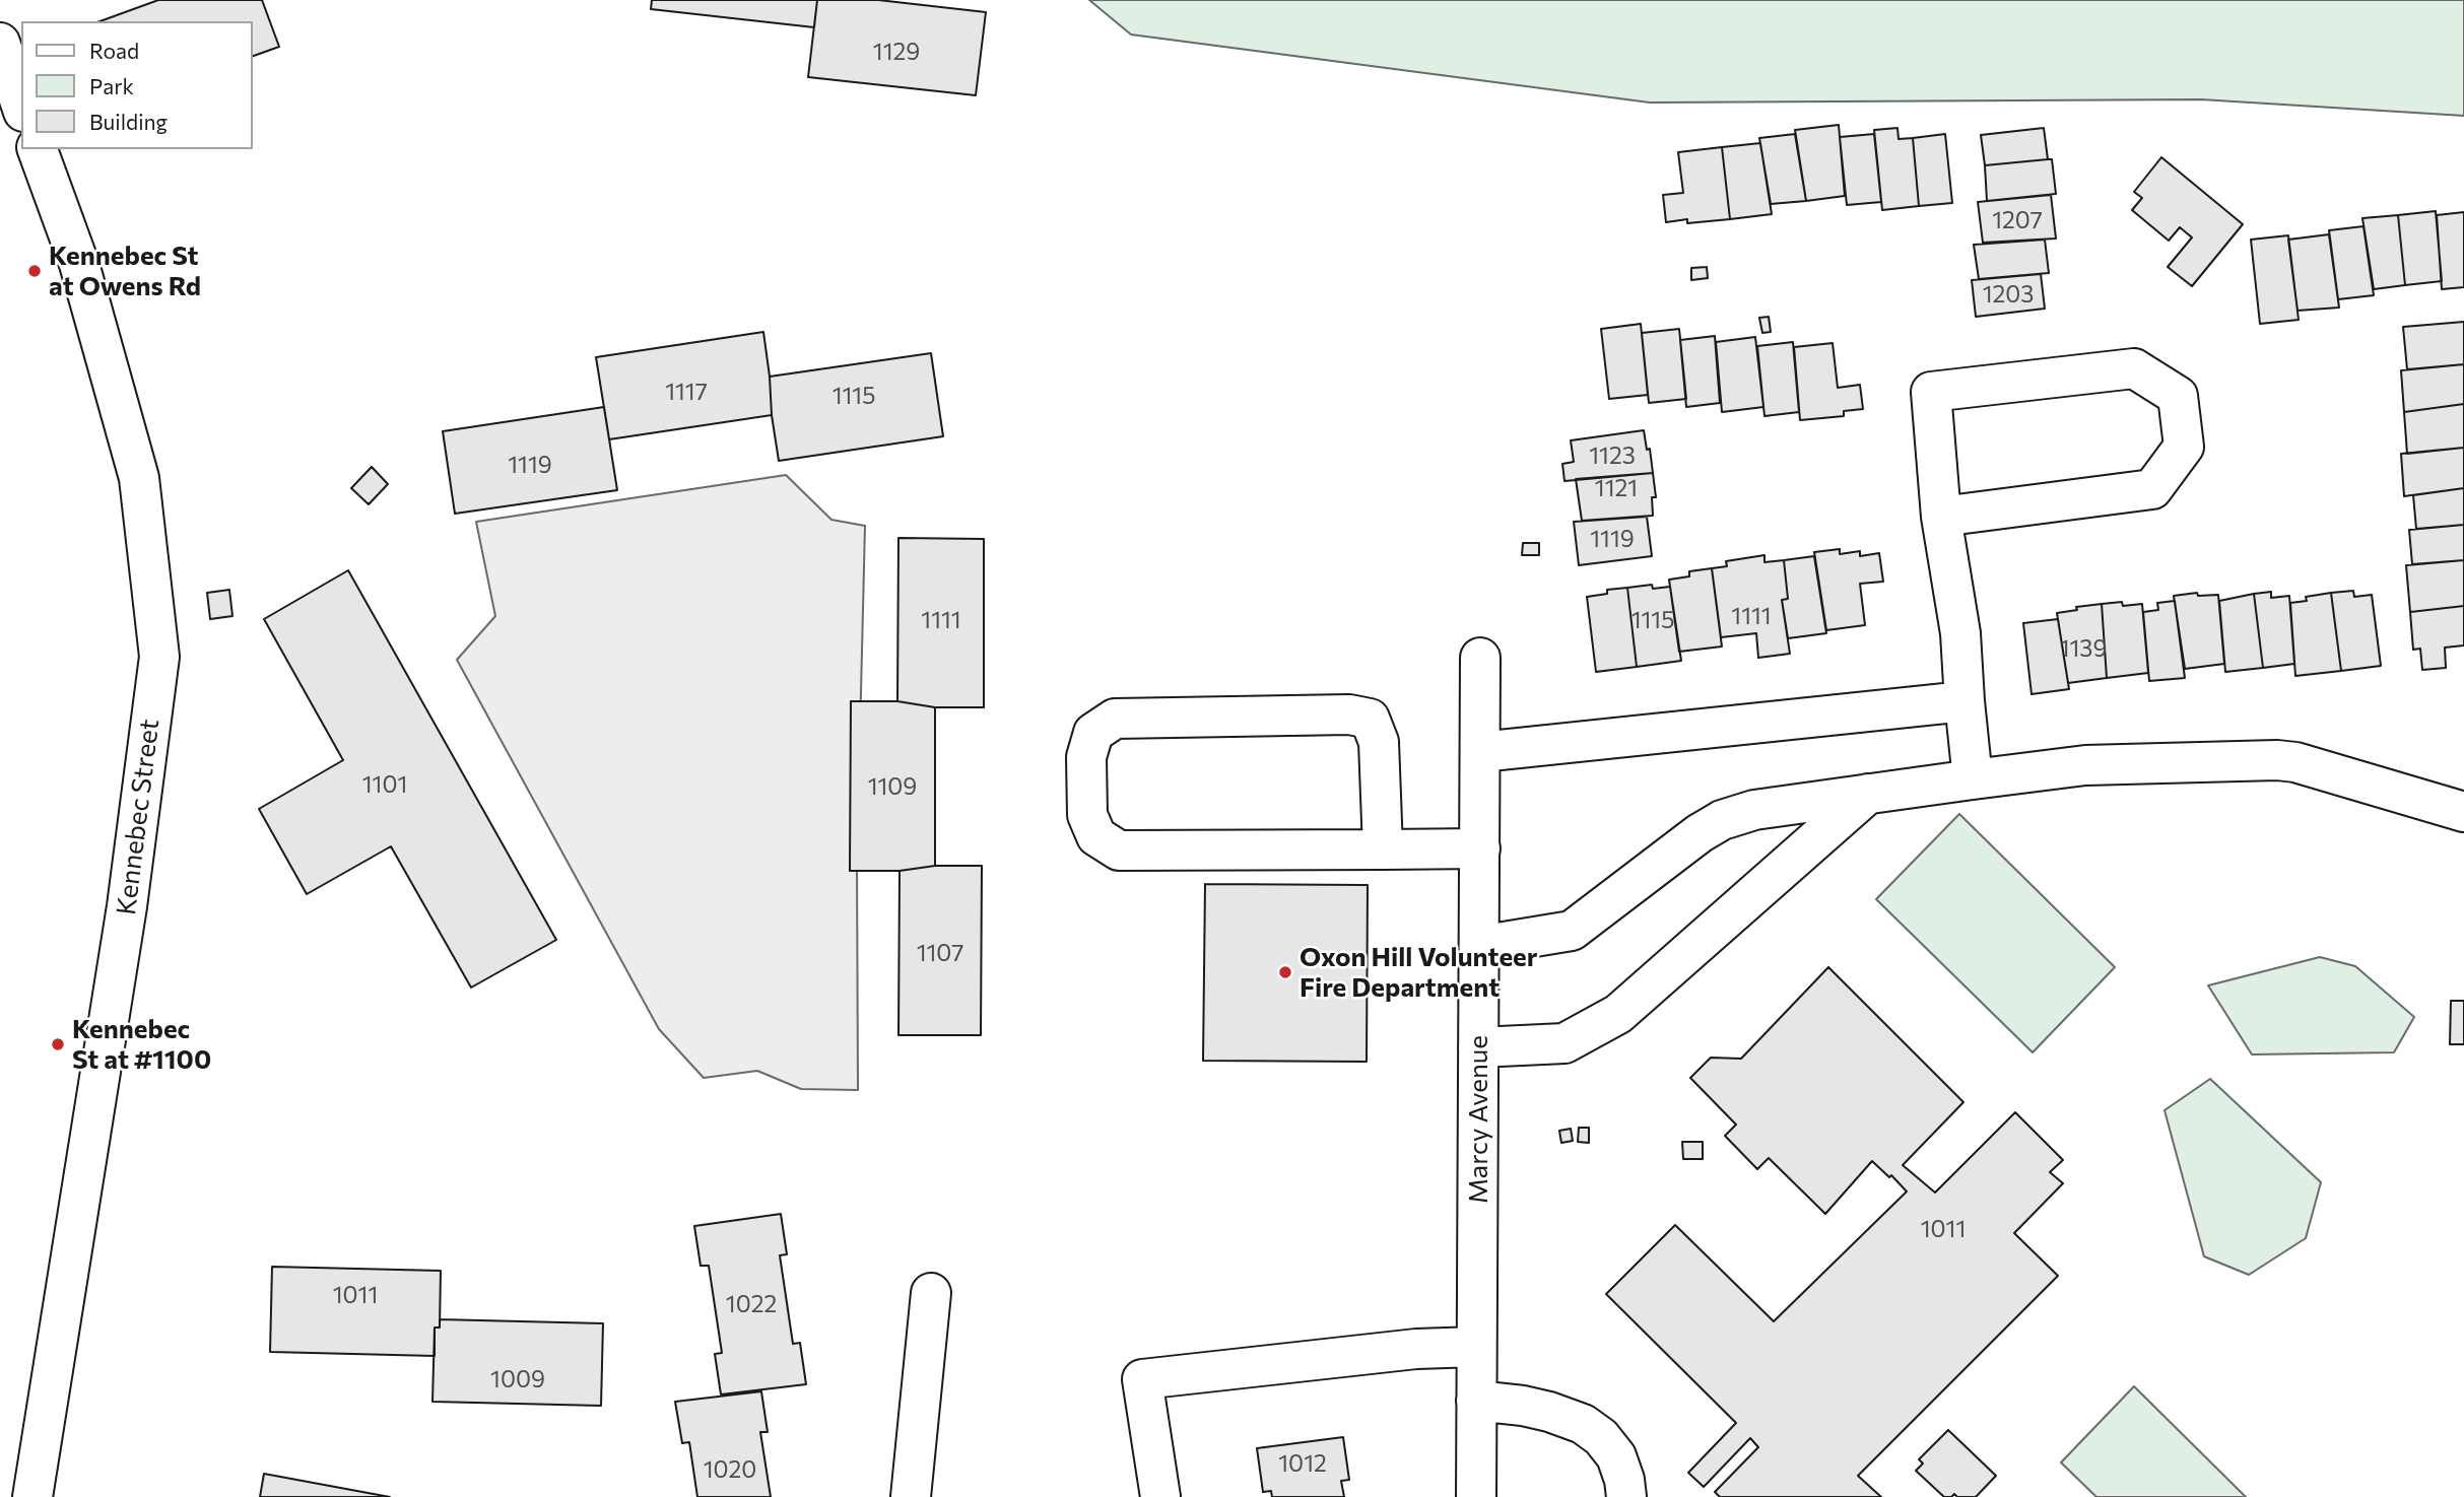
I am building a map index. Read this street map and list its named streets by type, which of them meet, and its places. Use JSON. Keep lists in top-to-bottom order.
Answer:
{
  "streets": {
    "street": ["Kennebec Street", "Marcy Avenue"]
  },
  "places": ["Kennebec St at Owens Rd", "Oxon Hill Volunteer Fire Department", "Kennebec St at #1100"],
  "house_numbers": [
    "1129",
    "1207",
    "1203",
    "1117",
    "1115",
    "1123",
    "1119",
    "1121",
    "1119",
    "1111",
    "1111",
    "1115",
    "1139",
    "1101",
    "1109",
    "1107",
    "1011",
    "1011",
    "1022",
    "1009",
    "1012",
    "1020"
  ],
  "legend": ["Road", "Park", "Building"]
}
